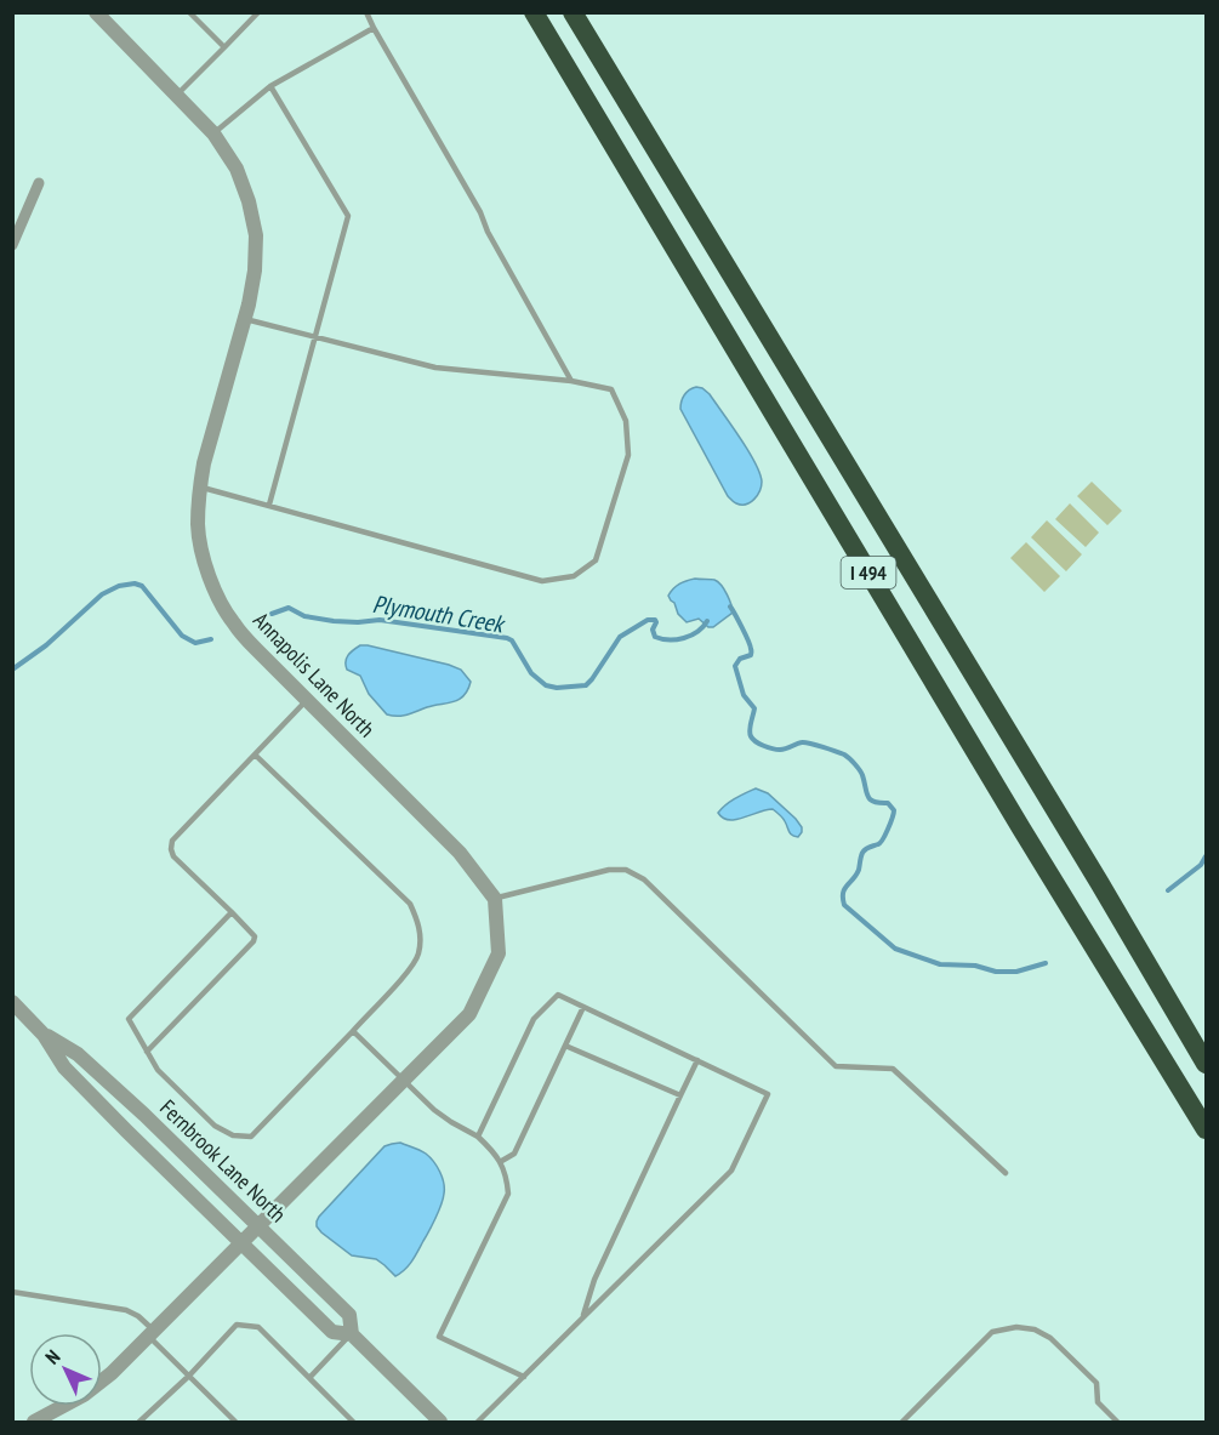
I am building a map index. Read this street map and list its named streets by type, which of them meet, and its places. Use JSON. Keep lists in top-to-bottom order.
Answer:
{
  "streets": {
    "highway": ["I 494"],
    "street": ["Annapolis Lane North", "Fernbrook Lane North"]
  },
  "water": ["Plymouth Creek"],
  "north": "top left"
}
